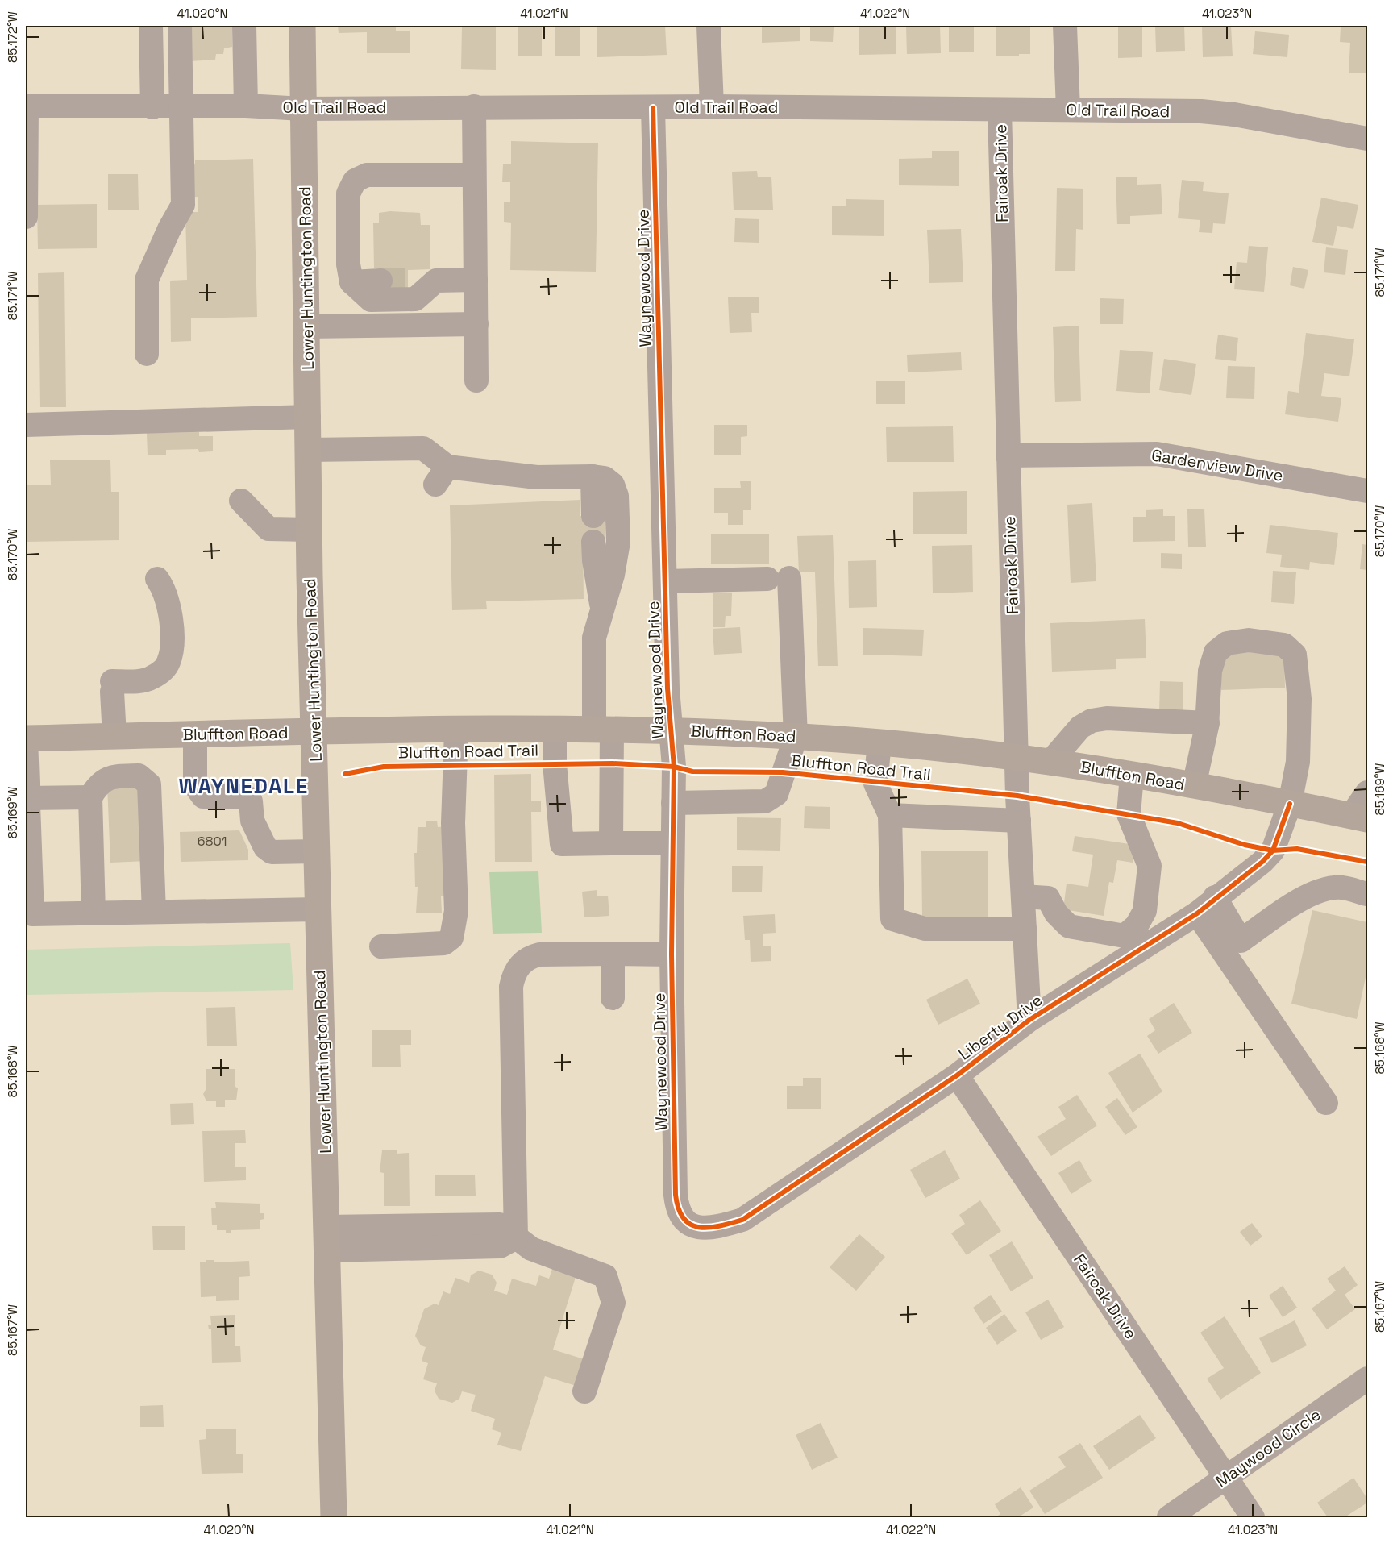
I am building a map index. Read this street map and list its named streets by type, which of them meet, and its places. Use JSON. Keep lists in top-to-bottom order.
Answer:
{
  "streets": {
    "main road": ["Lower Huntington Road", "Bluffton Road"],
    "street": [
      "Old Trail Road",
      "Fairoak Drive",
      "Waynewood Drive",
      "Gardenview Drive",
      "Liberty Drive",
      "Maywood Circle"
    ],
    "cycle path": ["Bluffton Road Trail"]
  },
  "crossings": [
    ["Old Trail Road", "Fairoak Drive"],
    ["Old Trail Road", "Lower Huntington Road"],
    ["Old Trail Road", "Waynewood Drive"],
    ["Fairoak Drive", "Gardenview Drive"],
    ["Fairoak Drive", "Bluffton Road"],
    ["Fairoak Drive", "Liberty Drive"],
    ["Fairoak Drive", "Maywood Circle"],
    ["Lower Huntington Road", "Bluffton Road"],
    ["Waynewood Drive", "Bluffton Road"],
    ["Waynewood Drive", "Liberty Drive"],
    ["Bluffton Road", "Liberty Drive"]
  ],
  "districts": ["WAYNEDALE"],
  "house_numbers": ["6801"],
  "coordinates": [
    "41.020°N",
    "41.021°N",
    "41.022°N",
    "41.023°N",
    "85.172°W",
    "85.171°W",
    "85.170°W",
    "85.169°W",
    "85.168°W",
    "85.167°W"
  ]
}
